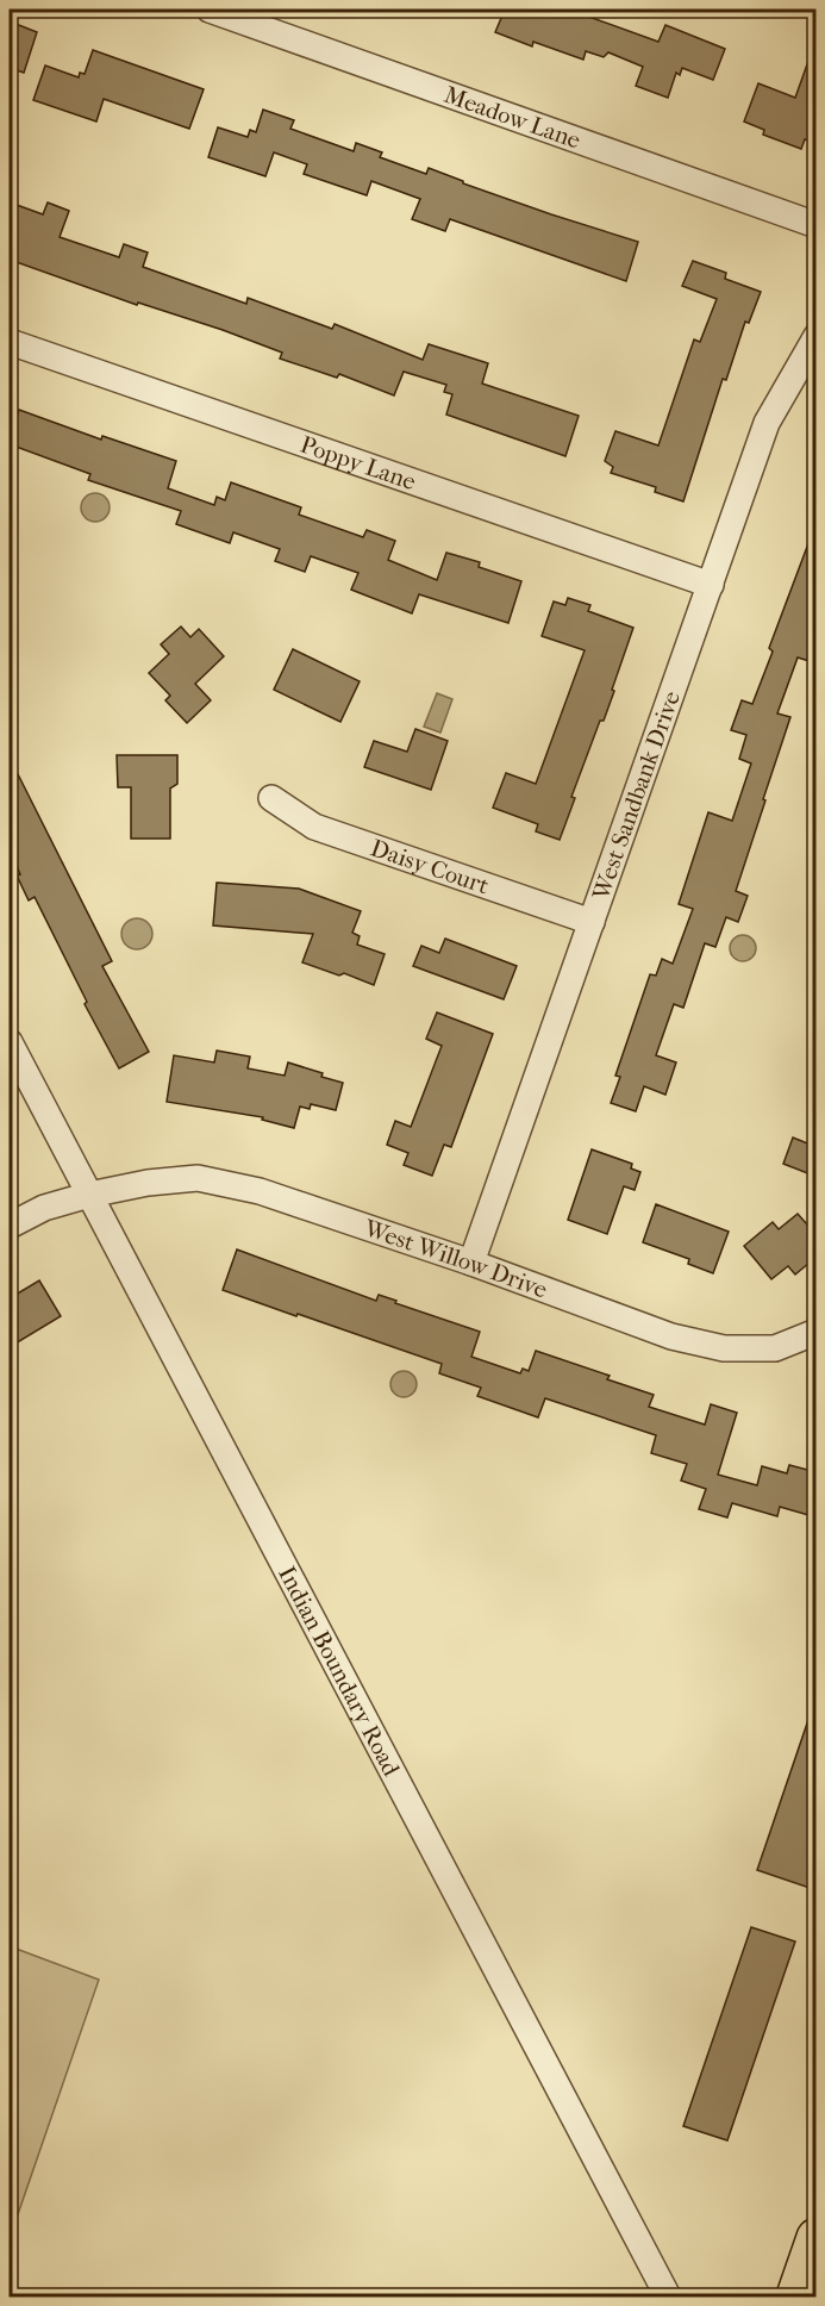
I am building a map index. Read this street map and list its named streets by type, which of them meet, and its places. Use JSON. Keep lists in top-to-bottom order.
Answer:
{
  "streets": {
    "street": [
      "Meadow Lane",
      "Poppy Lane",
      "West Sandbank Drive",
      "Daisy Court",
      "West Willow Drive",
      "Indian Boundary Road"
    ]
  },
  "crossings": [
    ["Poppy Lane", "West Sandbank Drive"],
    ["West Sandbank Drive", "Daisy Court"],
    ["West Sandbank Drive", "West Willow Drive"],
    ["West Willow Drive", "Indian Boundary Road"]
  ]
}
